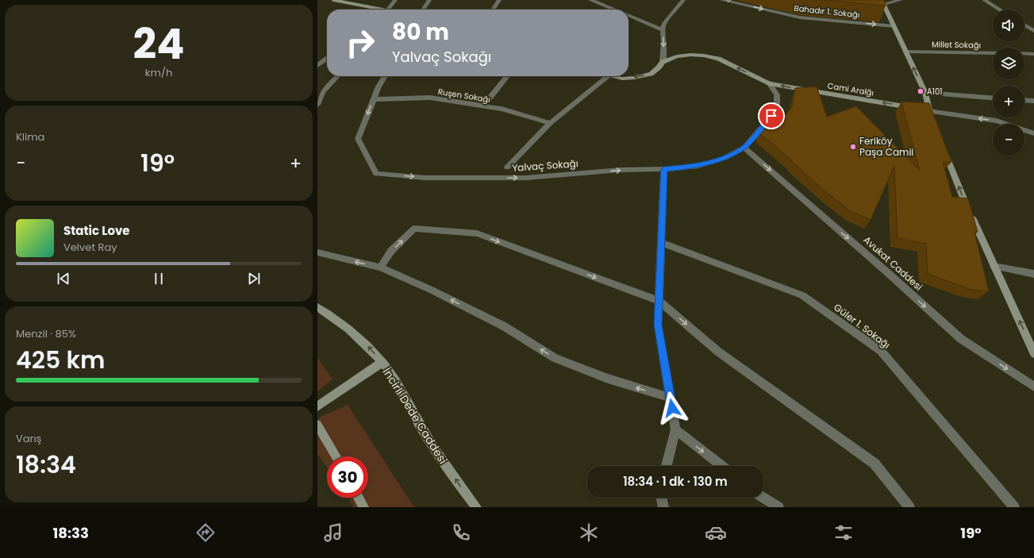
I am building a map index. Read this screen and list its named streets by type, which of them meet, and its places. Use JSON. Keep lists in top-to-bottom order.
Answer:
{
  "streets": {
    "main road": ["Cami Aralğı", "İncirli Dede Caddesi"],
    "street": [
      "Bahadır 1. Sokağı",
      "Millet Sokağı",
      "Ruşen Sokağı",
      "Yalvaç Sokağı",
      "Avukat Caddesi",
      "Güler 1. Sokağı"
    ]
  },
  "crossings": [
    ["Cami Aralğı", "Yalvaç Sokağı"],
    ["Ruşen Sokağı", "Yalvaç Sokağı"],
    ["Yalvaç Sokağı", "Avukat Caddesi"]
  ],
  "one_way": [
    "Bahadır 1. Sokağı",
    "Cami Aralğı",
    "Avukat Caddesi",
    "İncirli Dede Caddesi"
  ],
  "places": ["A101", "Feriköy Paşa Camii"],
  "page": {
    "tile": [
      ["24", "km/h"],
      "Klima",
      ["Menzil · 85%", "425 km"],
      ["Varış", "18:34"]
    ],
    "map_buttons": ["+", "−"],
    "turn": ["80 m", "Yalvaç Sokağı"],
    "heat": ["−", "19°", "+"],
    "song": ["Static Love", "Velvet Ray"],
    "limit": "30",
    "trip": "18:34 · 1 dk · 130 m",
    "tabs": ["18:33", "19°"]
  }
}
